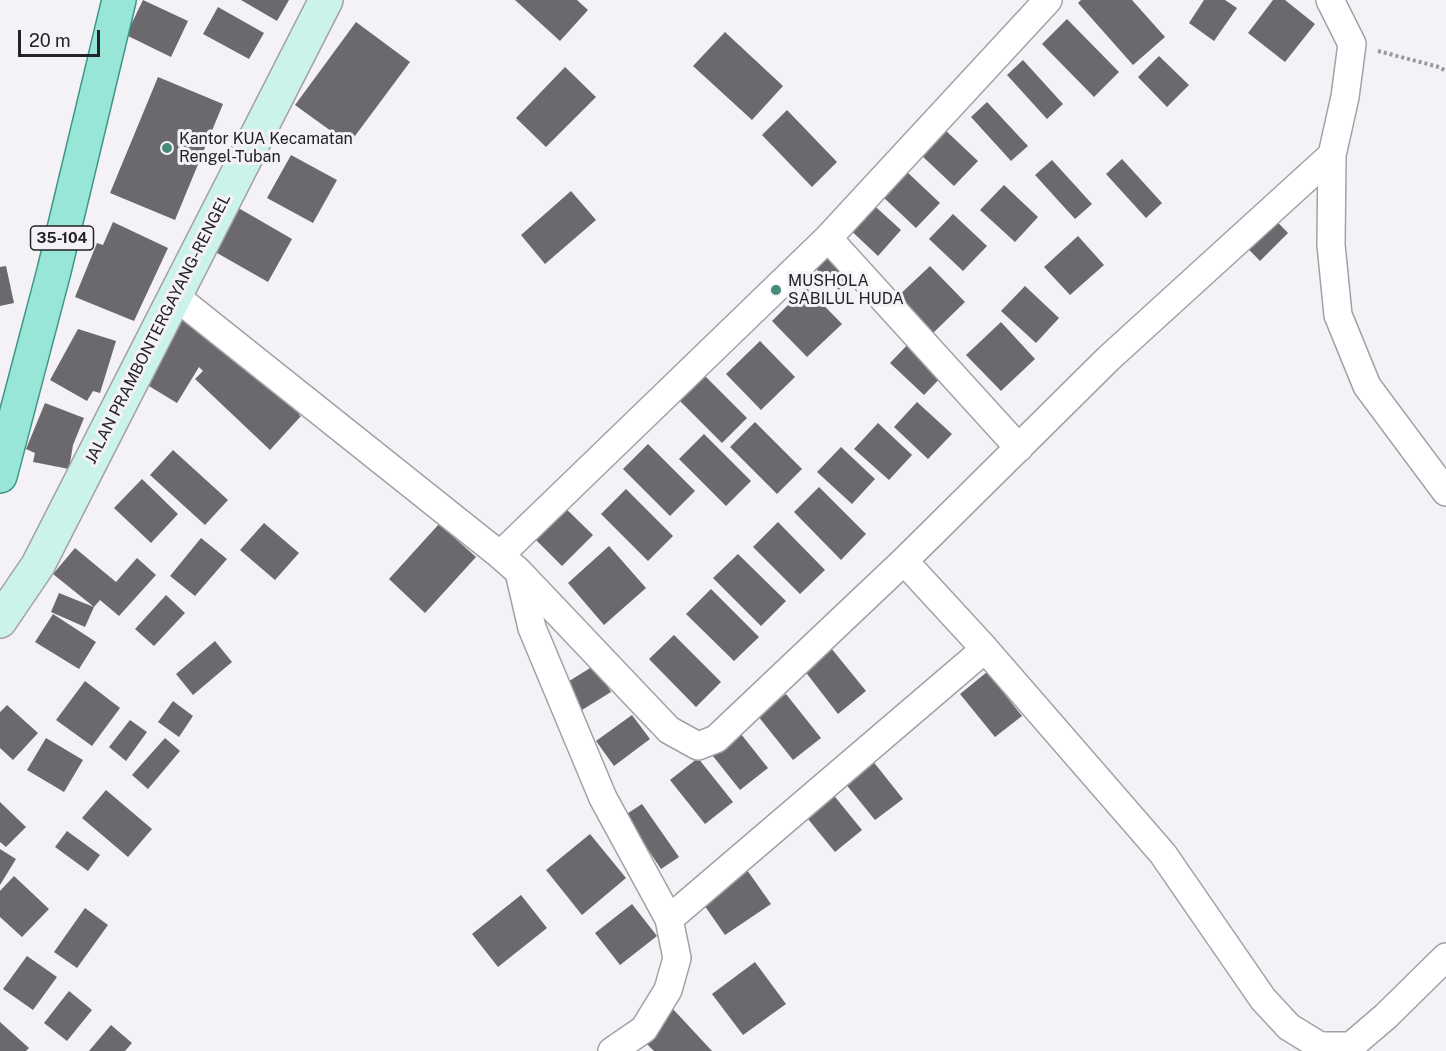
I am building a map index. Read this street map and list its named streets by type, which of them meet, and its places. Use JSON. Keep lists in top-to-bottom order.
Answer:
{
  "streets": {
    "main road": ["35-104"],
    "street": ["JALAN PRAMBONTERGAYANG-RENGEL"]
  },
  "places": ["Kantor KUA Kecamatan Rengel-Tuban", "MUSHOLA SABILUL HUDA"],
  "scale_bar": "20 m"
}
